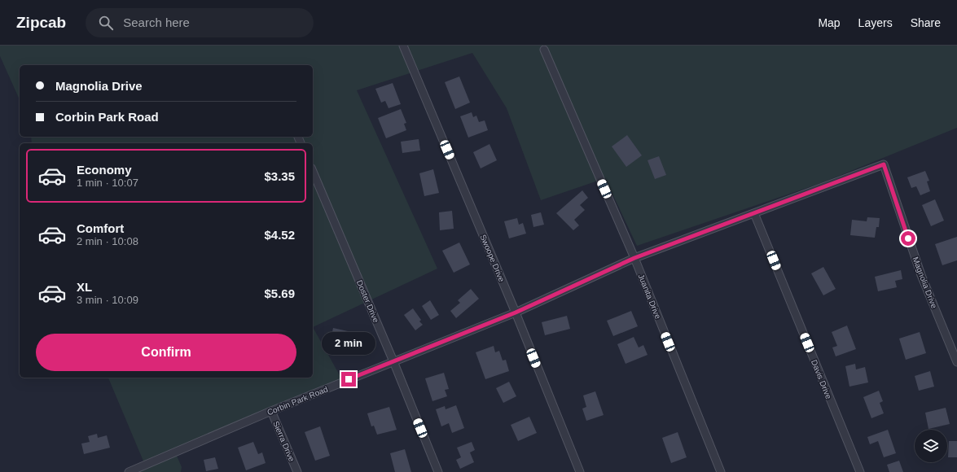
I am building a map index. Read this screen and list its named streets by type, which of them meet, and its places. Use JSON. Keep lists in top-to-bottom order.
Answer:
{
  "streets": {
    "street": [
      "Swoope Drive",
      "Magnolia Drive",
      "Juanita Drive",
      "Doster Drive",
      "Davis Drive",
      "Corbin Park Road",
      "Sierra Drive"
    ]
  },
  "crossings": [
    ["Swoope Drive", "Corbin Park Road"],
    ["Magnolia Drive", "Corbin Park Road"],
    ["Juanita Drive", "Corbin Park Road"],
    ["Doster Drive", "Corbin Park Road"],
    ["Davis Drive", "Corbin Park Road"],
    ["Corbin Park Road", "Sierra Drive"]
  ],
  "page": {
    "header": "Zipcab",
    "search": "Search here",
    "nav": ["Map", "Layers", "Share"],
    "banner": ["Magnolia Drive", "Corbin Park Road"],
    "list": [
      {
        "name": "Economy",
        "note": "1 min · 10:07",
        "value": "$3.35"
      },
      {
        "name": "Comfort",
        "note": "2 min · 10:08",
        "value": "$4.52"
      },
      {
        "name": "XL",
        "note": "3 min · 10:09",
        "value": "$5.69"
      }
    ],
    "buttons": "Confirm",
    "bubble": "2 min"
  }
}
